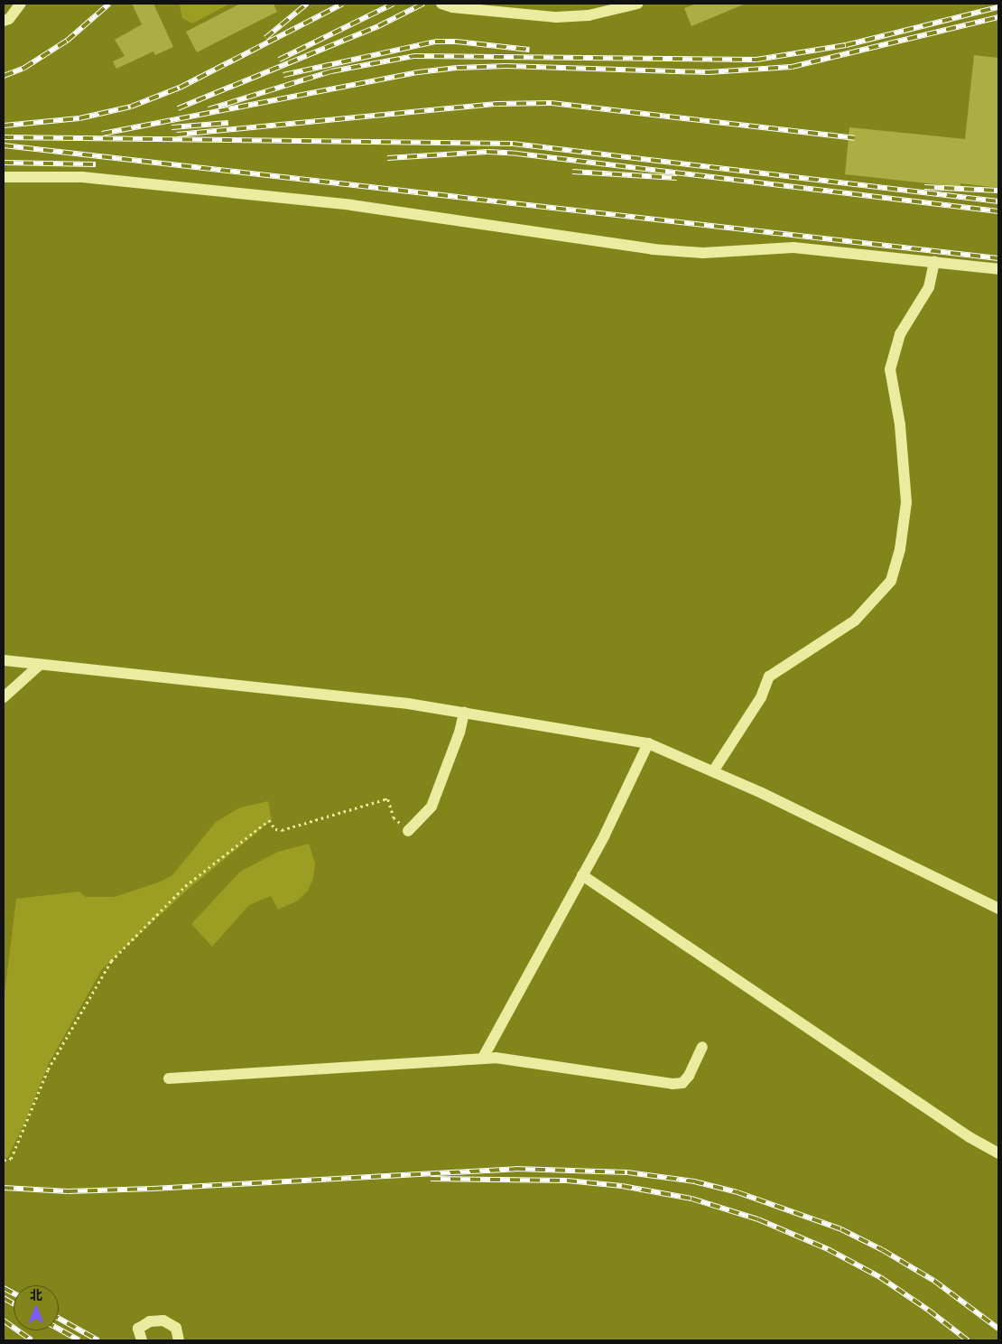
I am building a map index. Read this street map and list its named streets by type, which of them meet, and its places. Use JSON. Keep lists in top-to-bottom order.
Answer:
{
  "north": "top"
}
